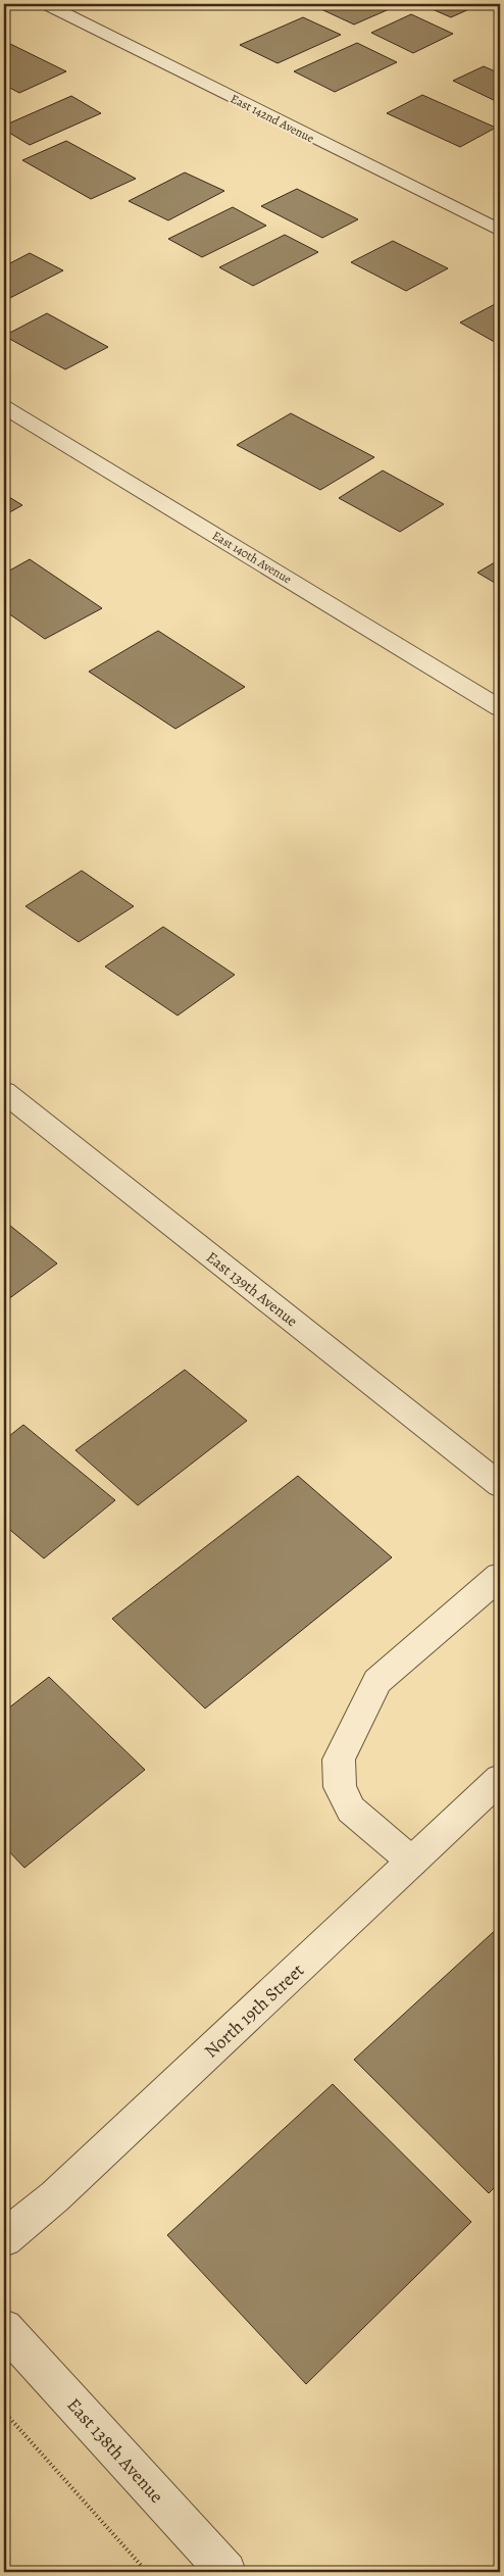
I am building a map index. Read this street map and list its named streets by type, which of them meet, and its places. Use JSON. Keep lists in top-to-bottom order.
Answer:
{
  "streets": {
    "street": [
      "East 142nd Avenue",
      "East 140th Avenue",
      "East 139th Avenue",
      "North 19th Street",
      "East 138th Avenue"
    ]
  }
}
